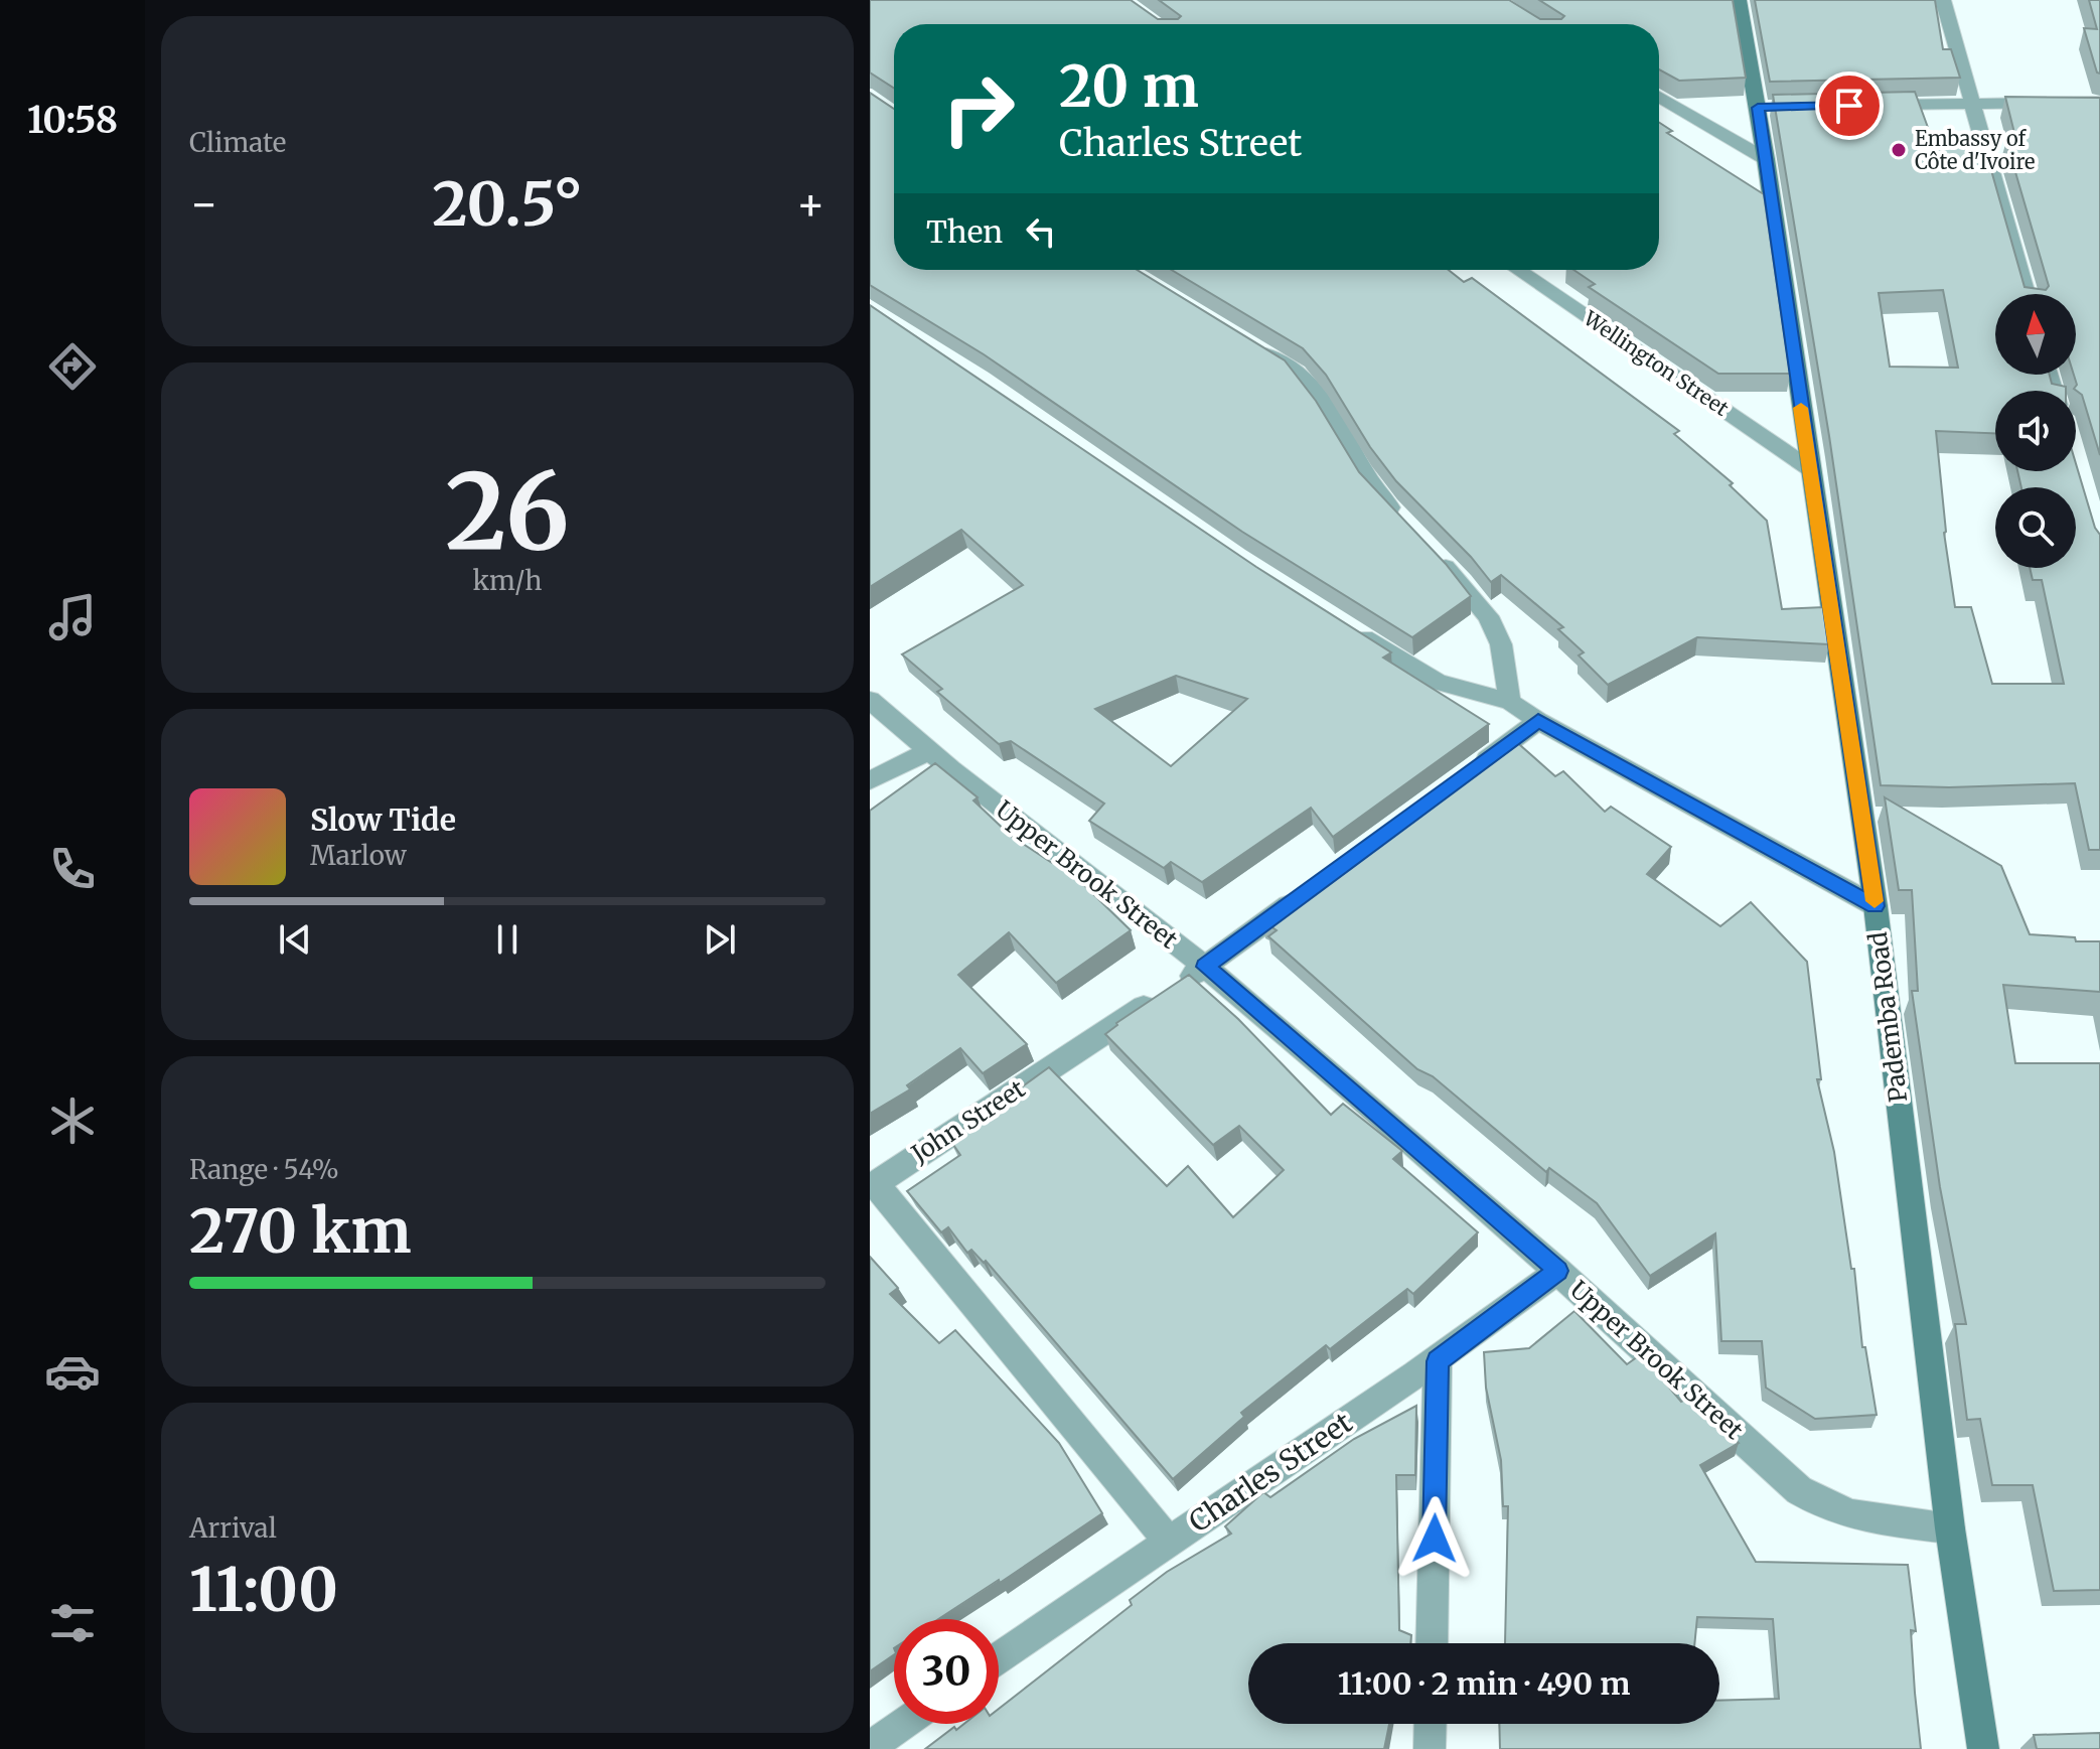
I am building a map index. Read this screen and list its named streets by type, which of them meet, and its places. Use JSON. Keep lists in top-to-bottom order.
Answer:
{
  "streets": {
    "main road": ["Pademba Road"],
    "street": [
      "Wellington Street",
      "Upper Brook Street",
      "John Street",
      "Charles Street"
    ]
  },
  "crossings": [
    ["Wellington Street", "Pademba Road"],
    ["Upper Brook Street", "Pademba Road"],
    ["Upper Brook Street", "John Street"],
    ["Upper Brook Street", "Charles Street"]
  ],
  "places": ["Embassy of Côte d'Ivoire"],
  "north": "top",
  "page": {
    "tabs": "10:58",
    "tile": [
      "Climate",
      ["26", "km/h"],
      ["Range · 54%", "270 km"],
      ["Arrival", "11:00"]
    ],
    "turn": ["20 m", "Charles Street"],
    "heat": ["−", "20.5°", "+"],
    "then": "Then",
    "song": ["Slow Tide", "Marlow"],
    "limit": "30",
    "trip": "11:00 · 2 min · 490 m"
  }
}
